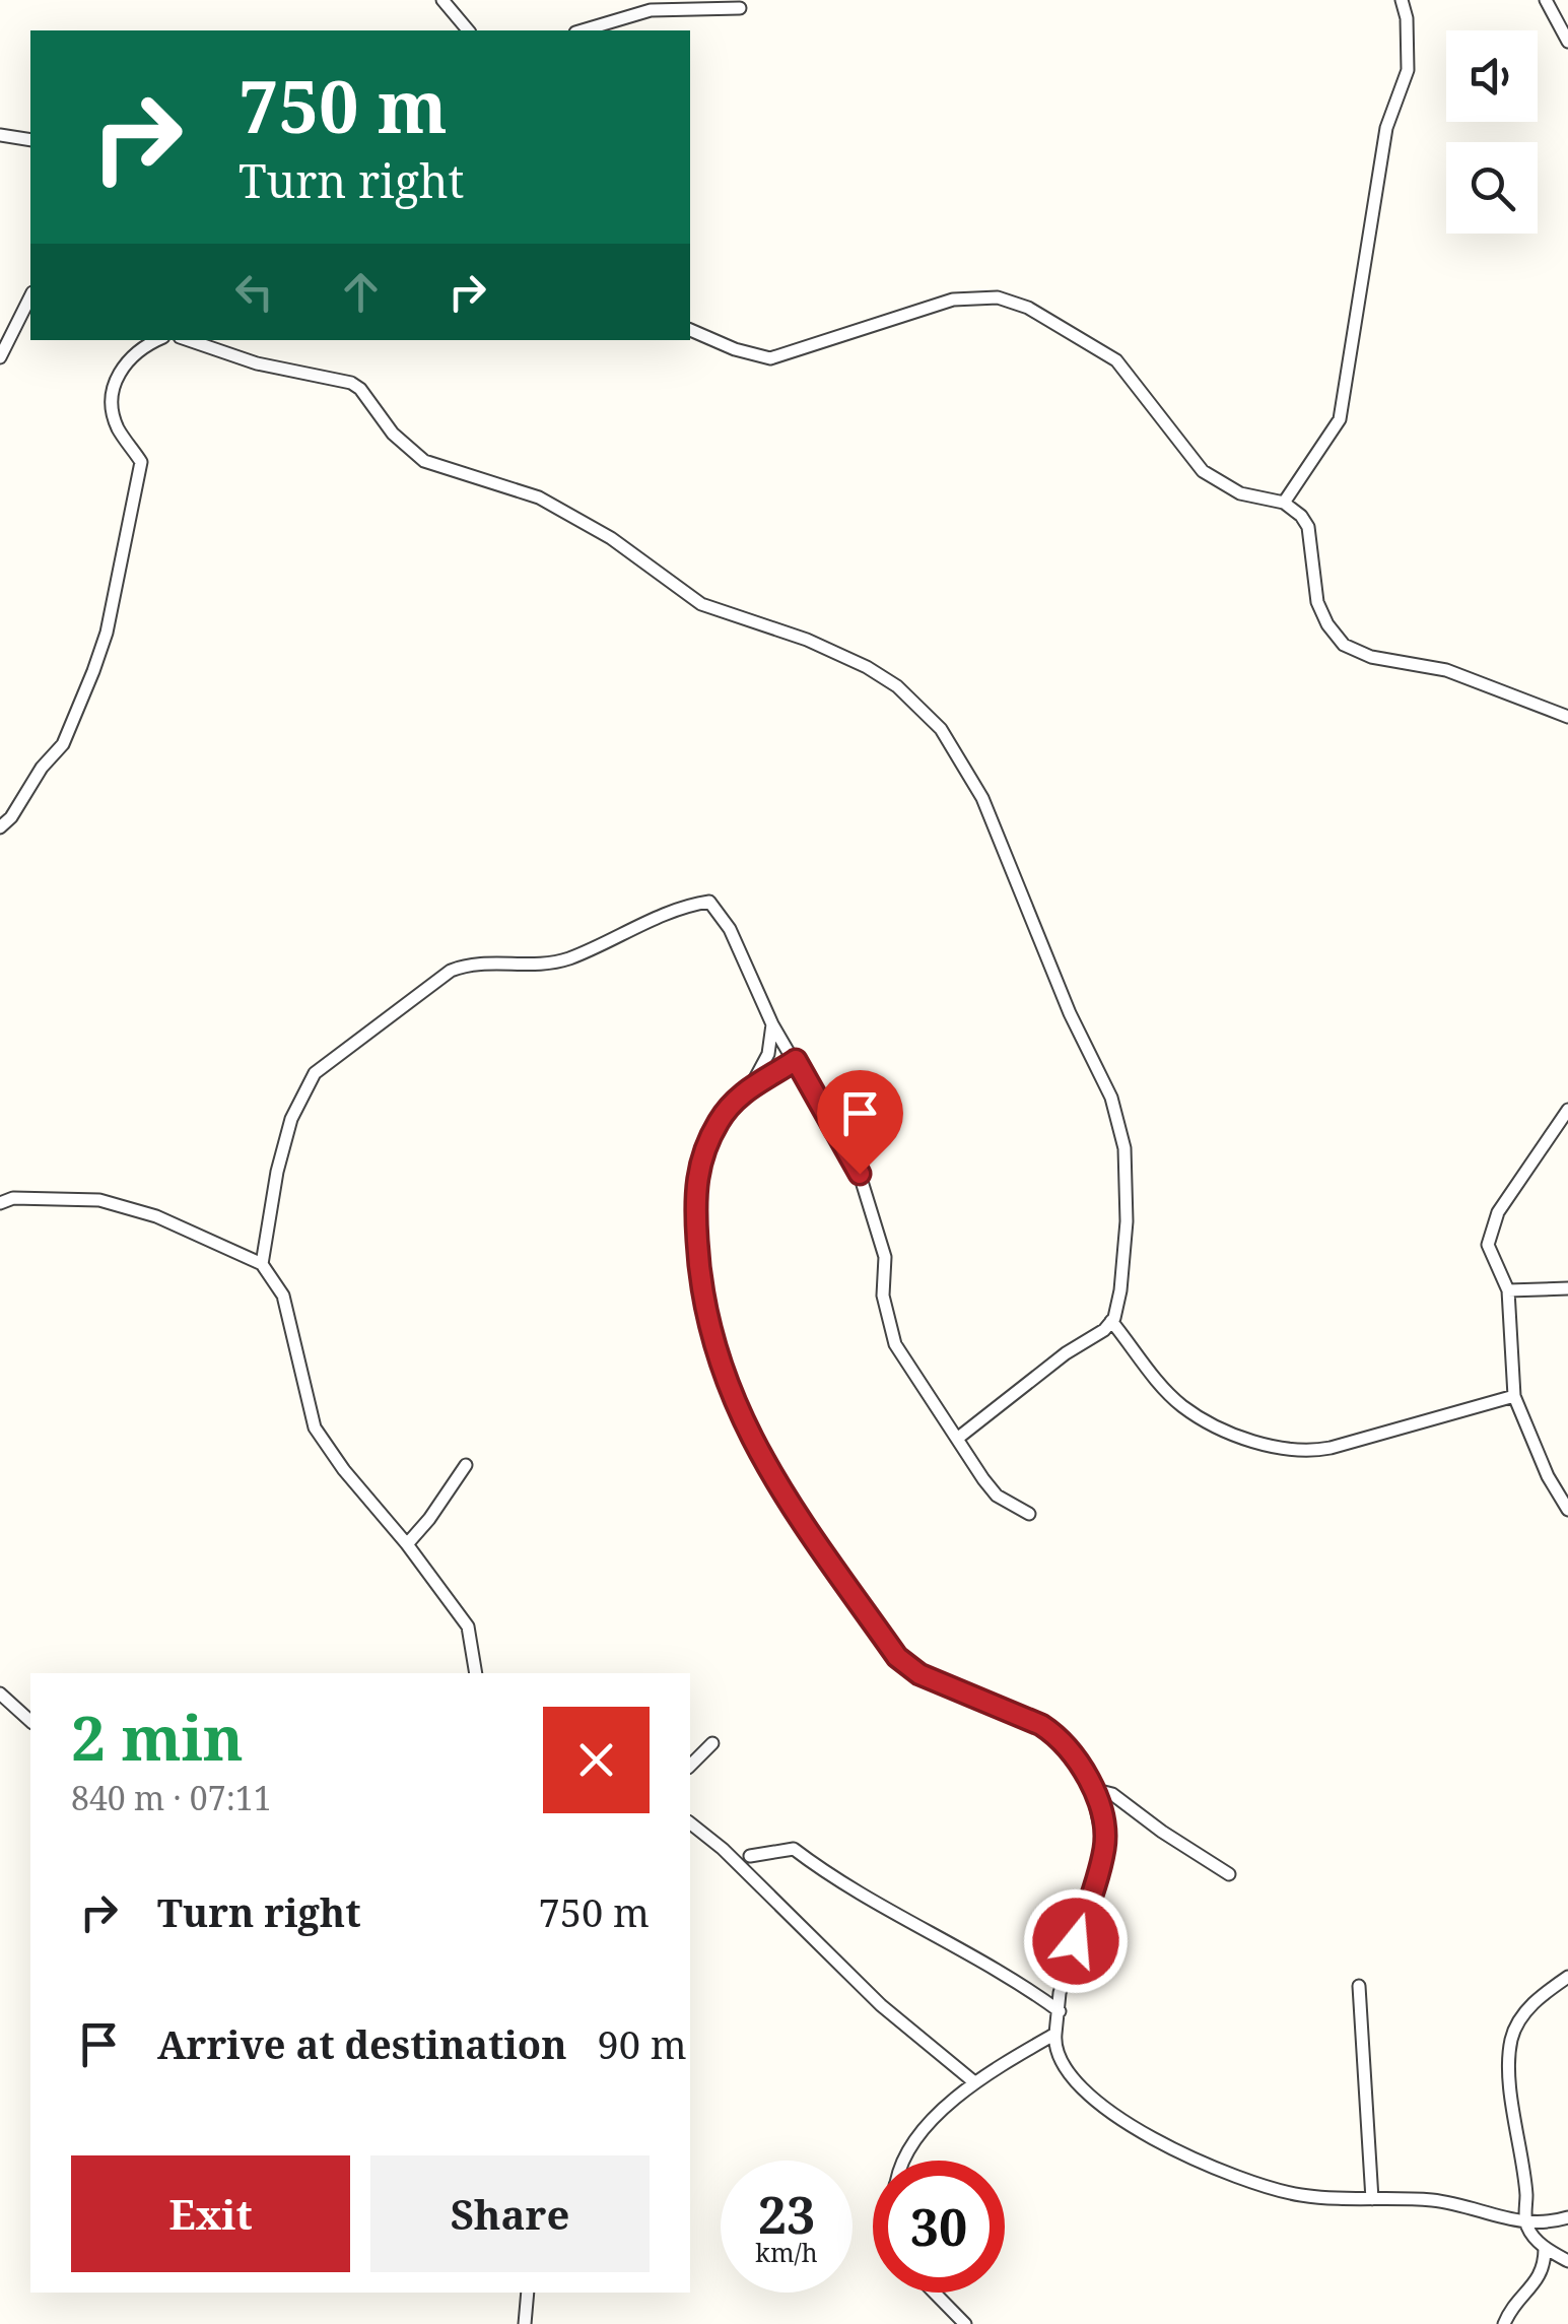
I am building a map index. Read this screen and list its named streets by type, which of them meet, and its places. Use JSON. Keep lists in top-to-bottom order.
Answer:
{
  "page": {
    "turn": ["750 m", "Turn right"],
    "heading": ["2 min", "840 m · 07:11"],
    "list": [
      {
        "name": "Turn right",
        "value": "750 m"
      },
      {
        "name": "Arrive at destination",
        "value": "90 m"
      }
    ],
    "buttons": ["Exit", "Share"],
    "speed": "23 km/h",
    "limit": "30"
  }
}
